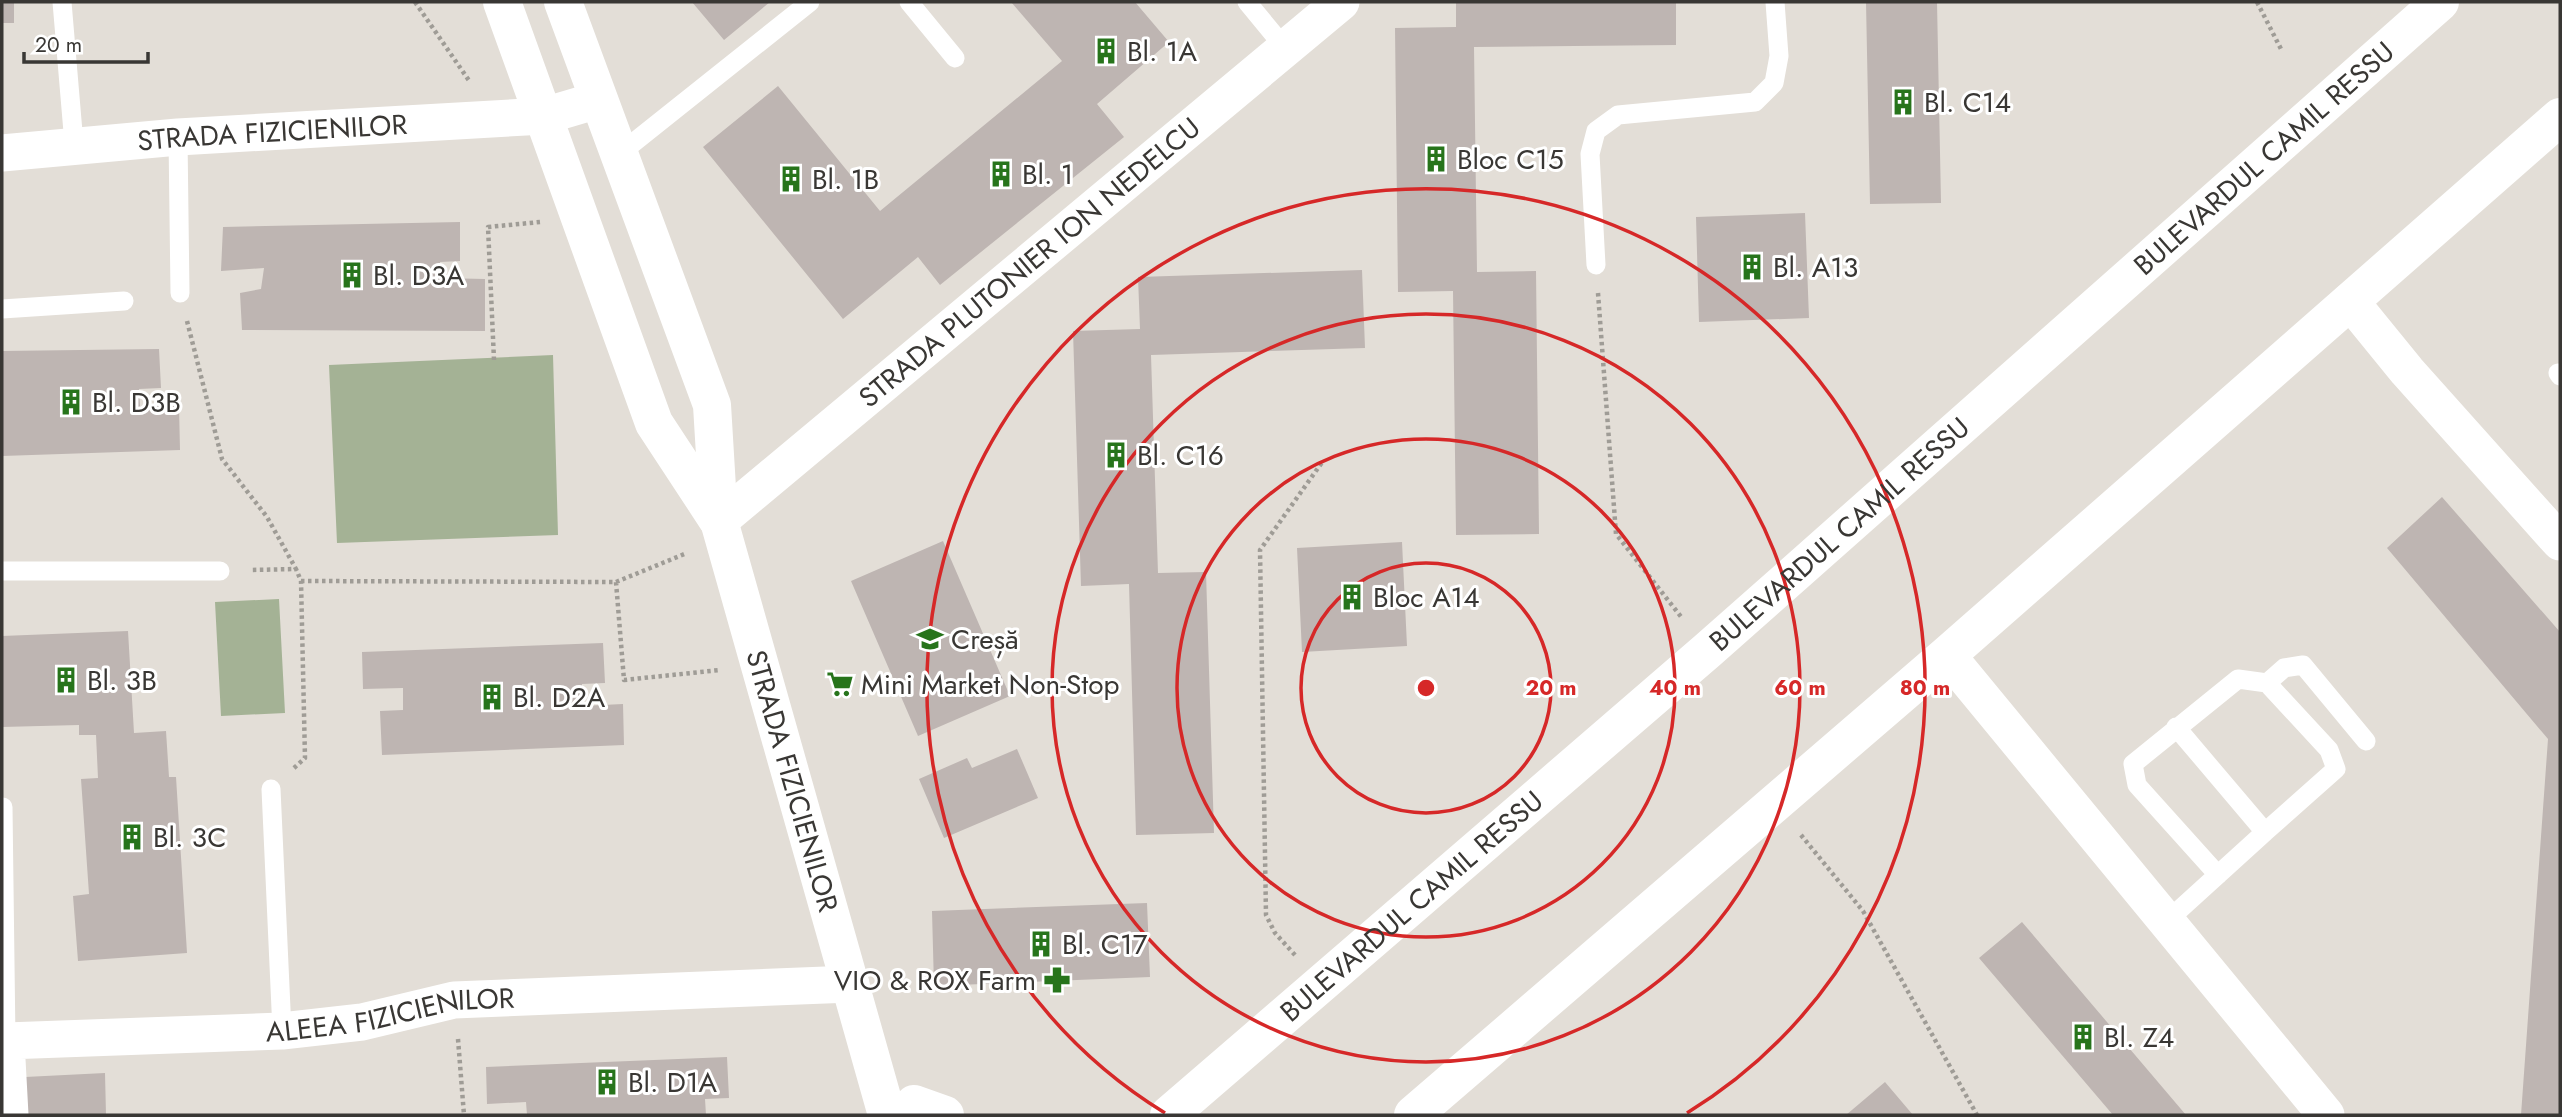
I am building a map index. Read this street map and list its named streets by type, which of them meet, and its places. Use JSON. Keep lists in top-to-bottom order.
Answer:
{
  "streets": {
    "main road": ["STRADA FIZICIENILOR", "BULEVARDUL CAMIL RESSU"],
    "street": ["STRADA PLUTONIER ION NEDELCU", "ALEEA FIZICIENILOR"]
  },
  "crossings": [
    ["STRADA FIZICIENILOR", "STRADA PLUTONIER ION NEDELCU"],
    ["STRADA FIZICIENILOR", "ALEEA FIZICIENILOR"]
  ],
  "places": {
    "building": [
      "Bl. 1A",
      "Bl. C14",
      "Bloc C15",
      "Bl. 1",
      "Bl. 1B",
      "Bl. A13",
      "Bl. D3A",
      "Bl. D3B",
      "Bl. C16",
      "Bloc A14",
      "Bl. 3B",
      "Bl. D2A",
      "Bl. 3C",
      "Bl. C17",
      "Bl. Z4",
      "Bl. D1A"
    ],
    "school or university": ["Creșă"],
    "supermarket": ["Mini Market Non-Stop"],
    "pharmacy": ["VIO & ROX Farm"]
  },
  "scale_bar": "20 m",
  "rings": [
    "20 m",
    "40 m",
    "60 m",
    "80 m"
  ]
}
